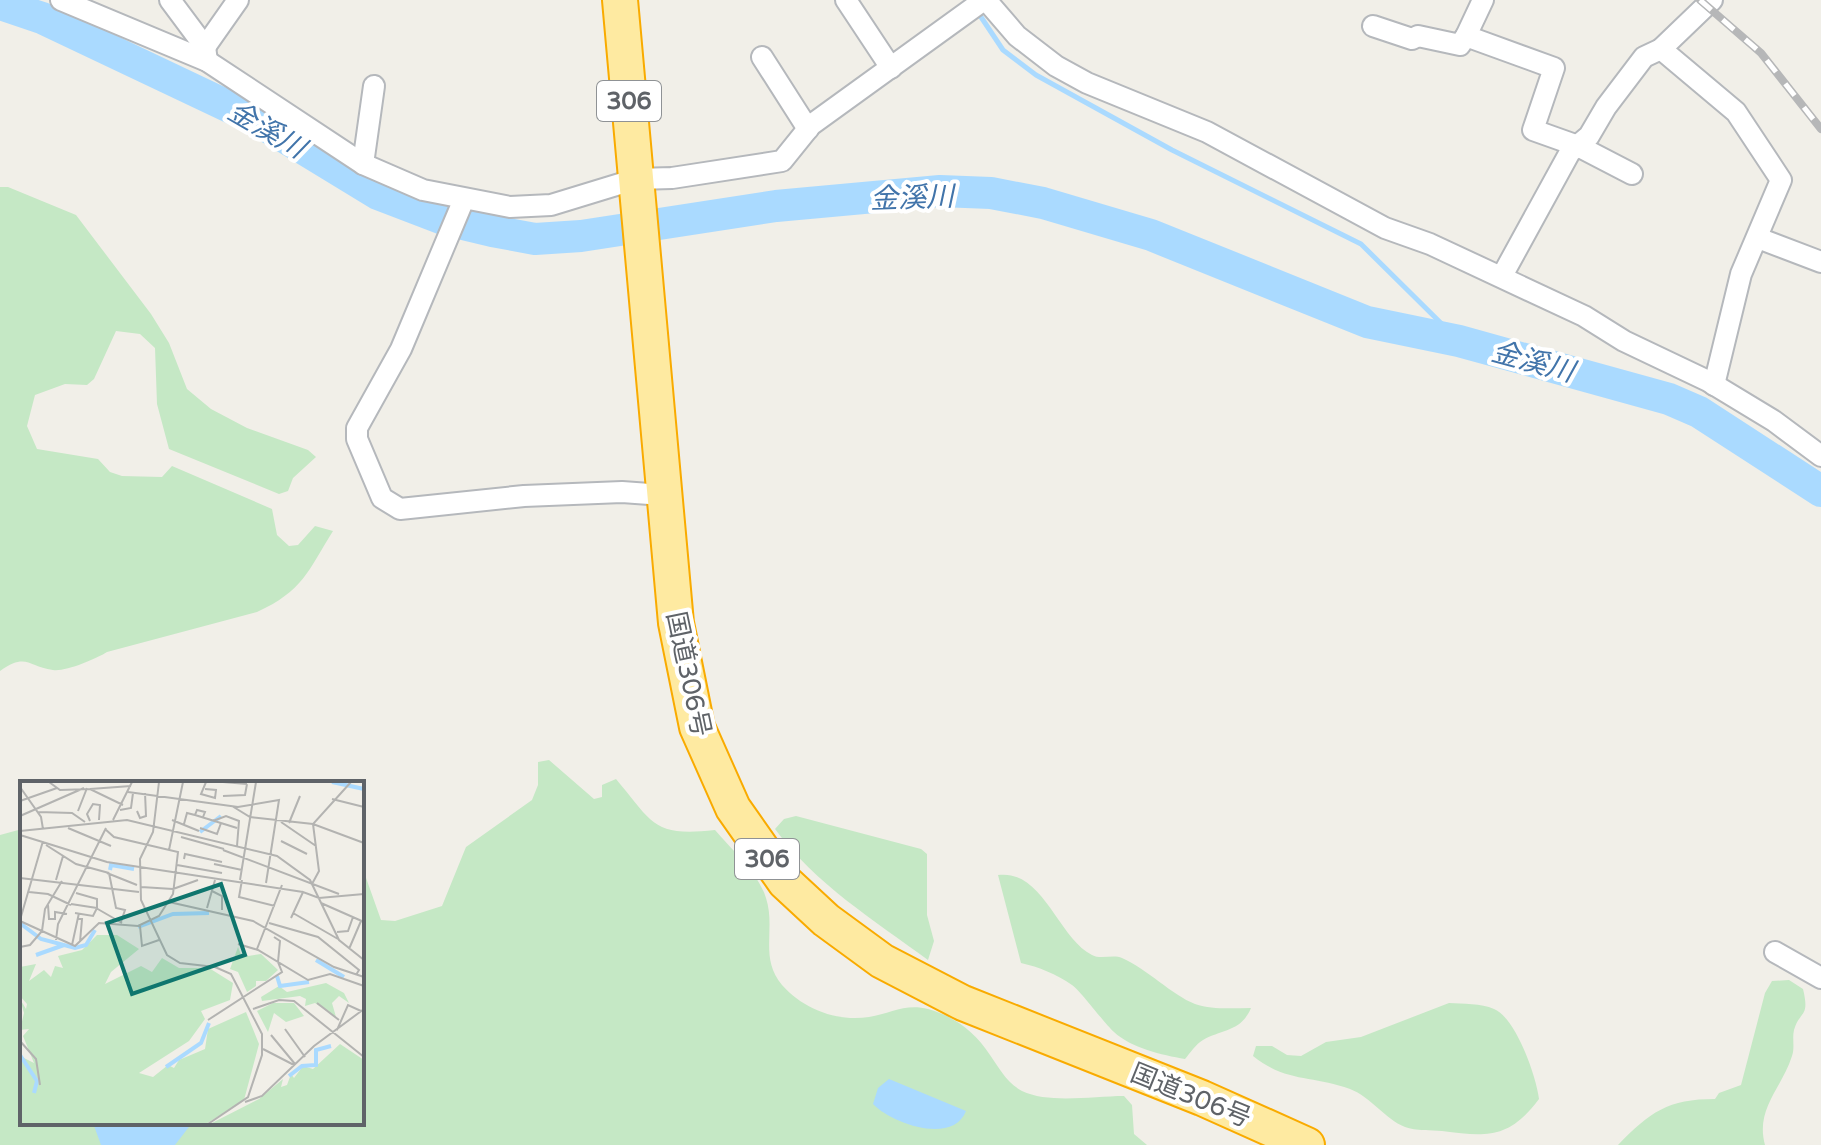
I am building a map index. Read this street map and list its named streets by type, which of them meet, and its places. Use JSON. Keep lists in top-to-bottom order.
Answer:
{
  "streets": {
    "highway": ["306", "国道306号"]
  },
  "water": ["金溪川"]
}
